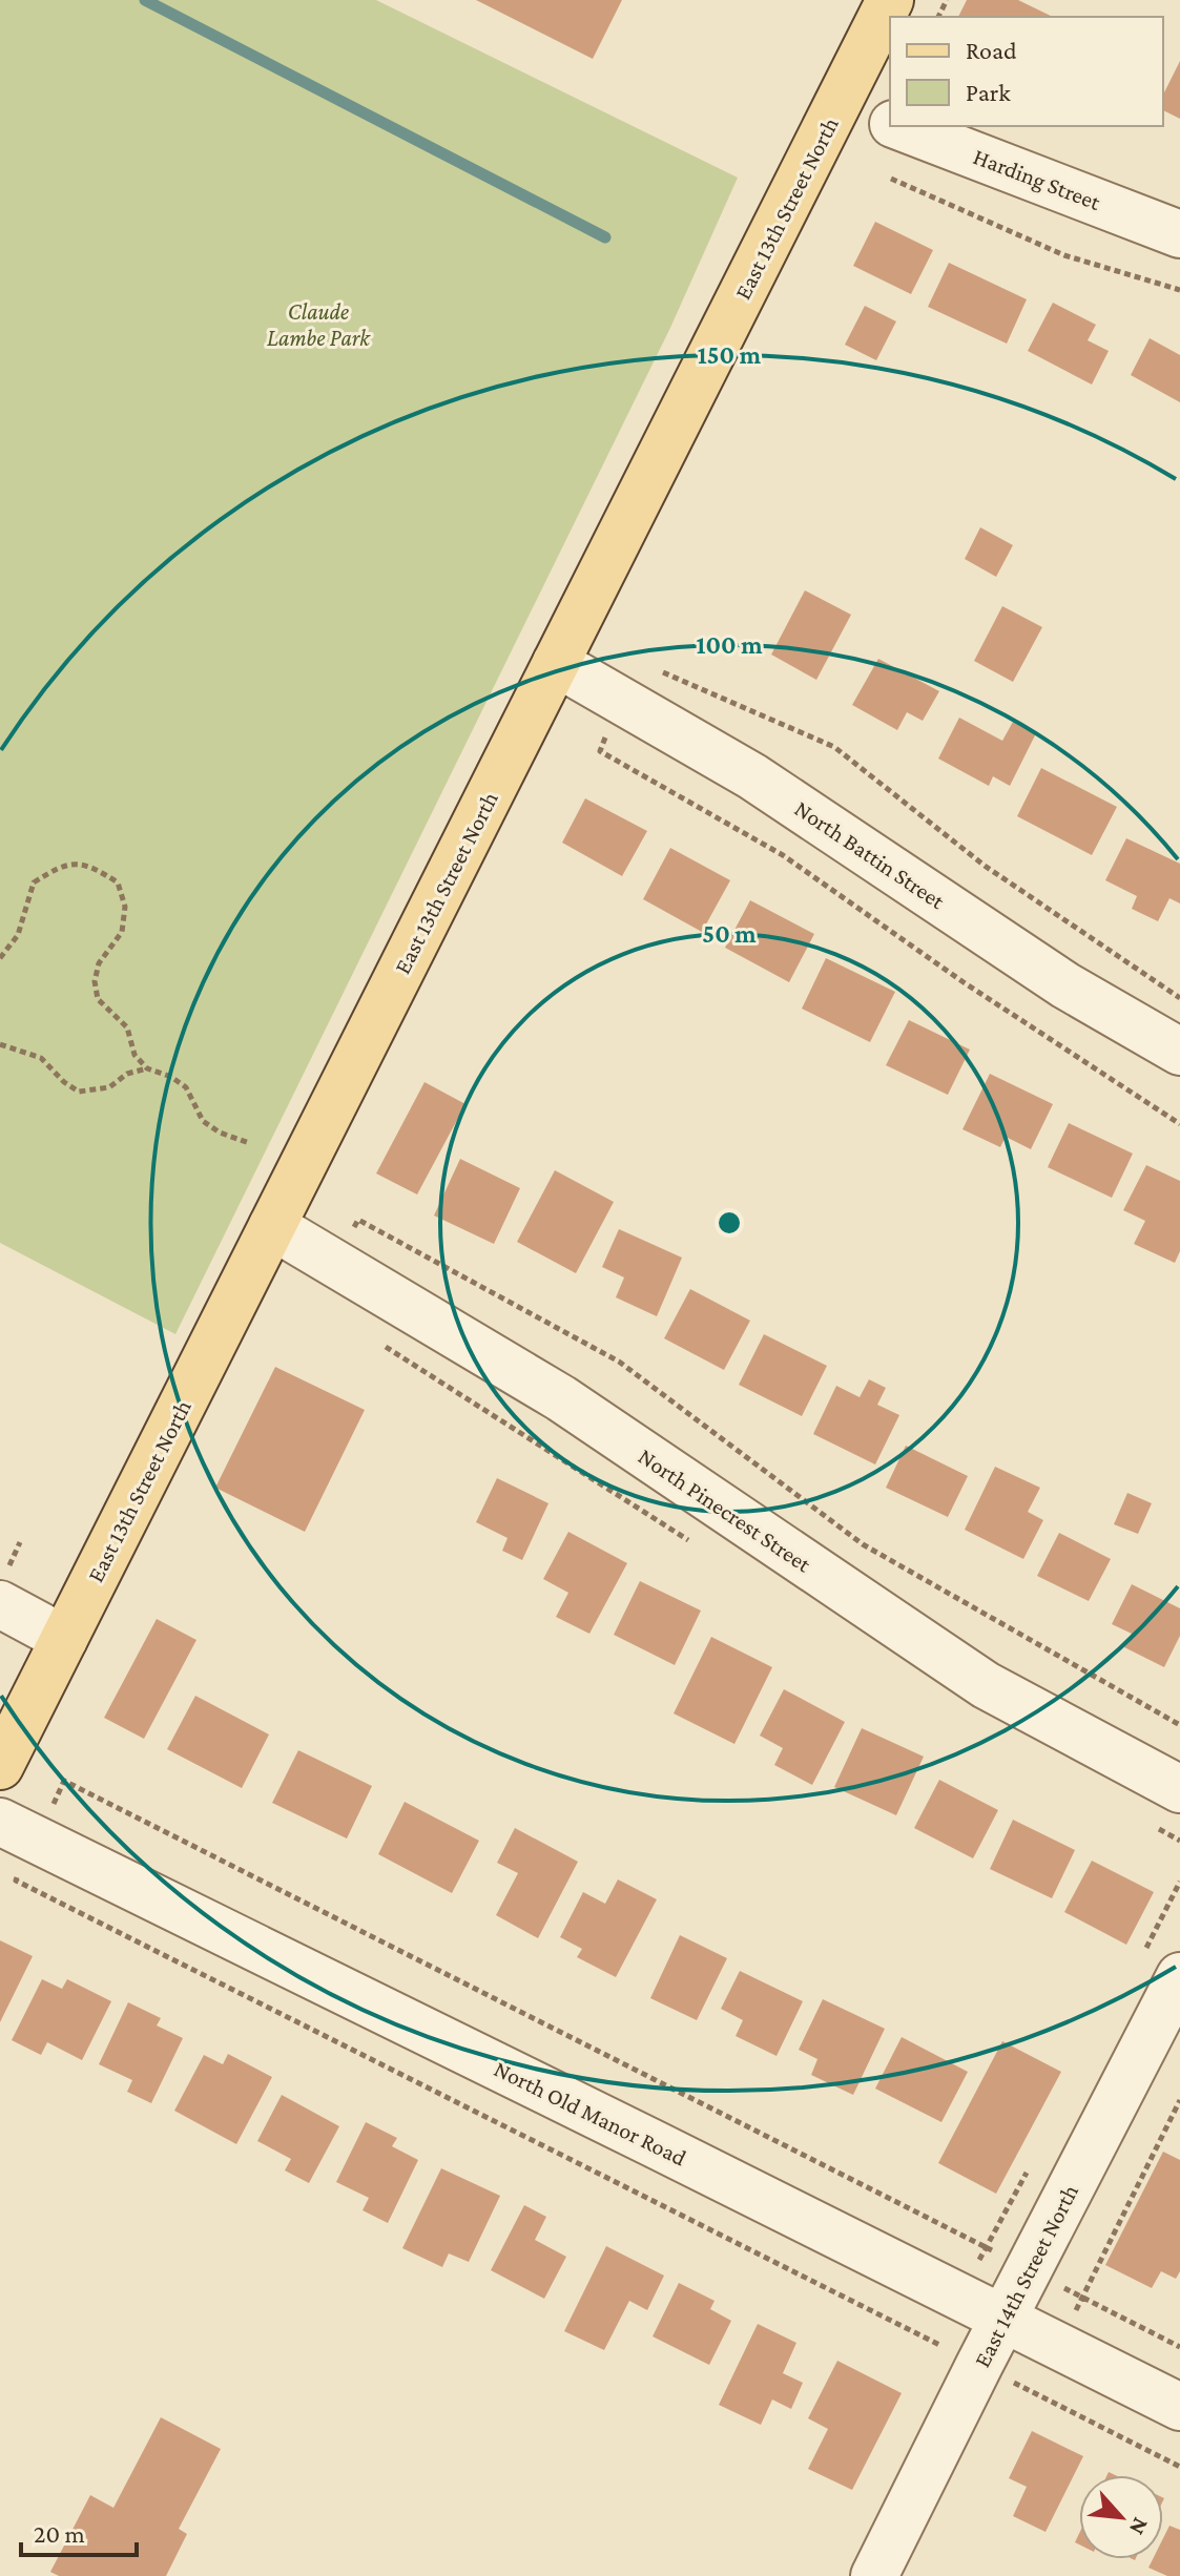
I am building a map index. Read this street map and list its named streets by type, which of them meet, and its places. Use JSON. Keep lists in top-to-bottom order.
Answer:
{
  "streets": {
    "main road": ["East 13th Street North"],
    "street": [
      "Harding Street",
      "North Battin Street",
      "North Pinecrest Street",
      "North Old Manor Road",
      "East 14th Street North"
    ]
  },
  "crossings": [
    ["Harding Street", "East 13th Street North"],
    ["East 13th Street North", "North Battin Street"],
    ["East 13th Street North", "North Pinecrest Street"],
    ["North Old Manor Road", "East 14th Street North"]
  ],
  "parks": ["Claude Lambe Park"],
  "legend": ["Road", "Park"],
  "scale_bar": "20 m",
  "north": "bottom right",
  "rings": ["150 m", "100 m", "50 m"]
}
